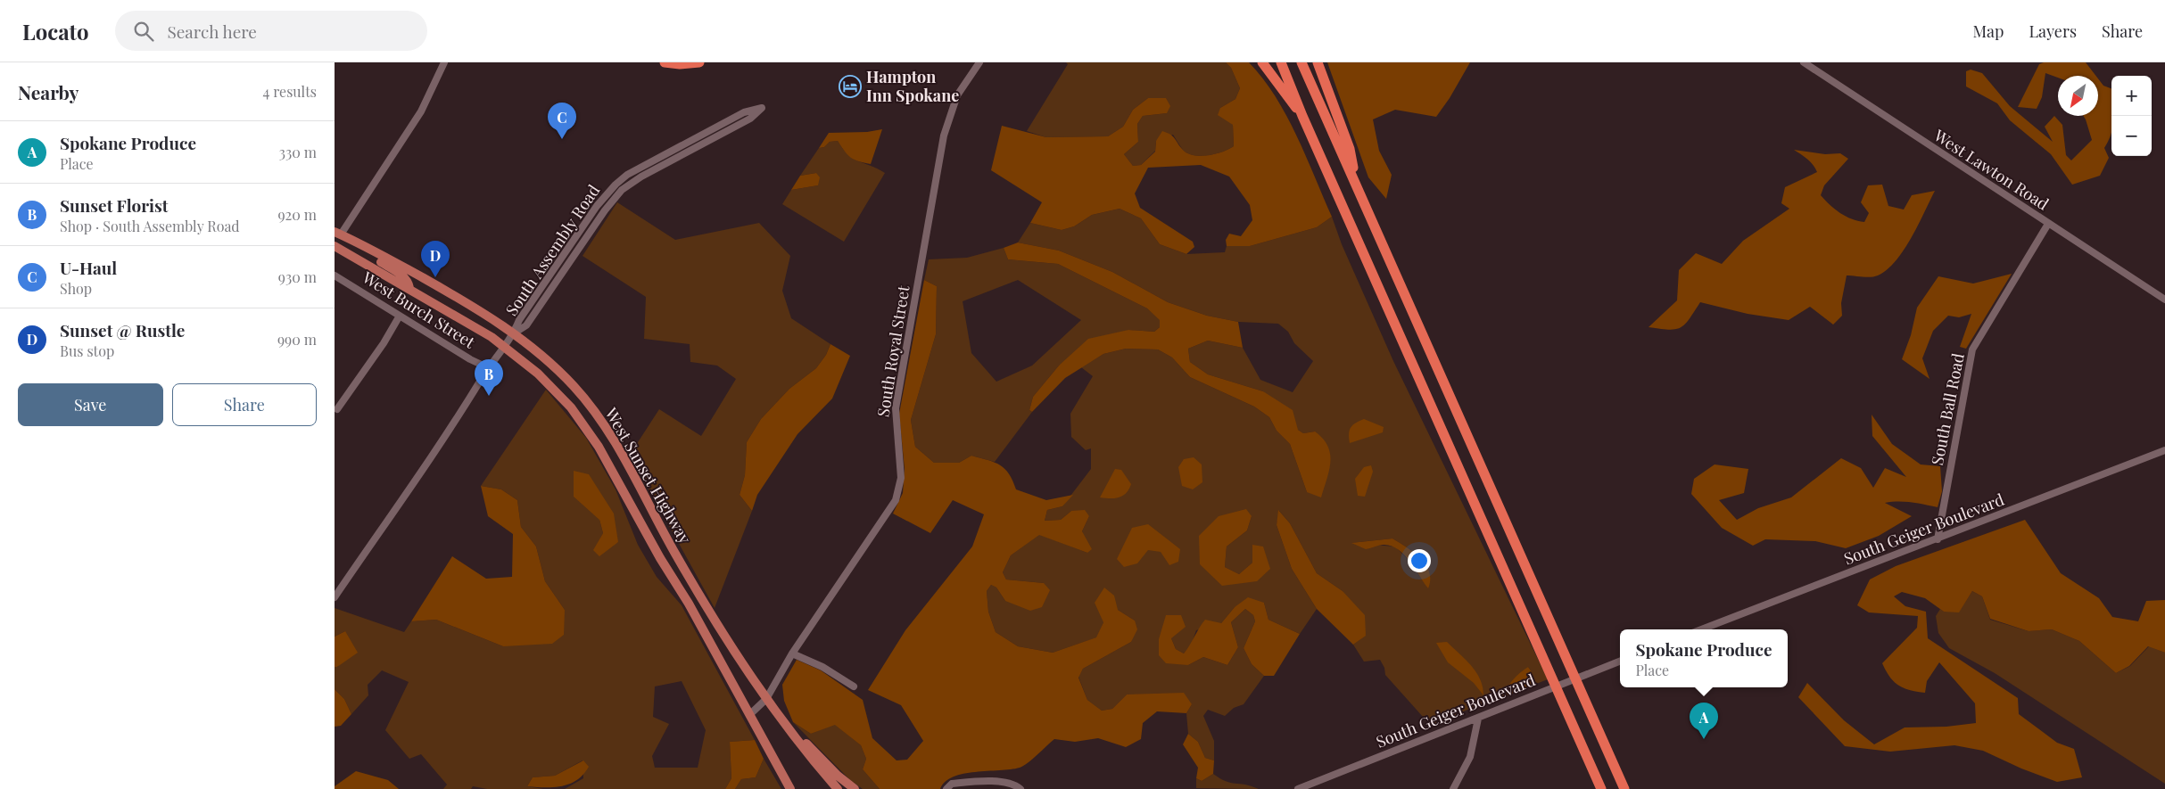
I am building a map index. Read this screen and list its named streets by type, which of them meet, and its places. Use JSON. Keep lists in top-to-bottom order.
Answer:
{
  "streets": {
    "main road": ["West Sunset Highway"],
    "street": [
      "West Lawton Road",
      "South Assembly Road",
      "West Burch Street",
      "South Royal Street",
      "South Ball Road",
      "South Geiger Boulevard"
    ]
  },
  "crossings": [
    ["West Lawton Road", "South Ball Road"],
    ["South Assembly Road", "West Burch Street"],
    ["South Assembly Road", "West Sunset Highway"],
    ["South Royal Street", "West Sunset Highway"],
    ["South Ball Road", "South Geiger Boulevard"]
  ],
  "places": {
    "hotel": ["Hampton Inn Spokane"]
  },
  "north": "bottom left",
  "page": {
    "header": "Locato",
    "search": "Search here",
    "nav": ["Map", "Layers", "Share"],
    "heading": ["Nearby", "4 results"],
    "map_buttons": ["+", "−"],
    "pins": [
      "C",
      "D",
      "B",
      "A"
    ],
    "list": [
      {
        "mark": "A",
        "name": "Spokane Produce",
        "note": "Place",
        "value": "330 m"
      },
      {
        "mark": "B",
        "name": "Sunset Florist",
        "note": "Shop · South Assembly Road",
        "value": "920 m"
      },
      {
        "mark": "C",
        "name": "U-Haul",
        "note": "Shop",
        "value": "930 m"
      },
      {
        "mark": "D",
        "name": "Sunset @ Rustle",
        "note": "Bus stop",
        "value": "990 m"
      }
    ],
    "buttons": ["Save", "Share"],
    "popup": ["Spokane Produce", "Place"]
  }
}
